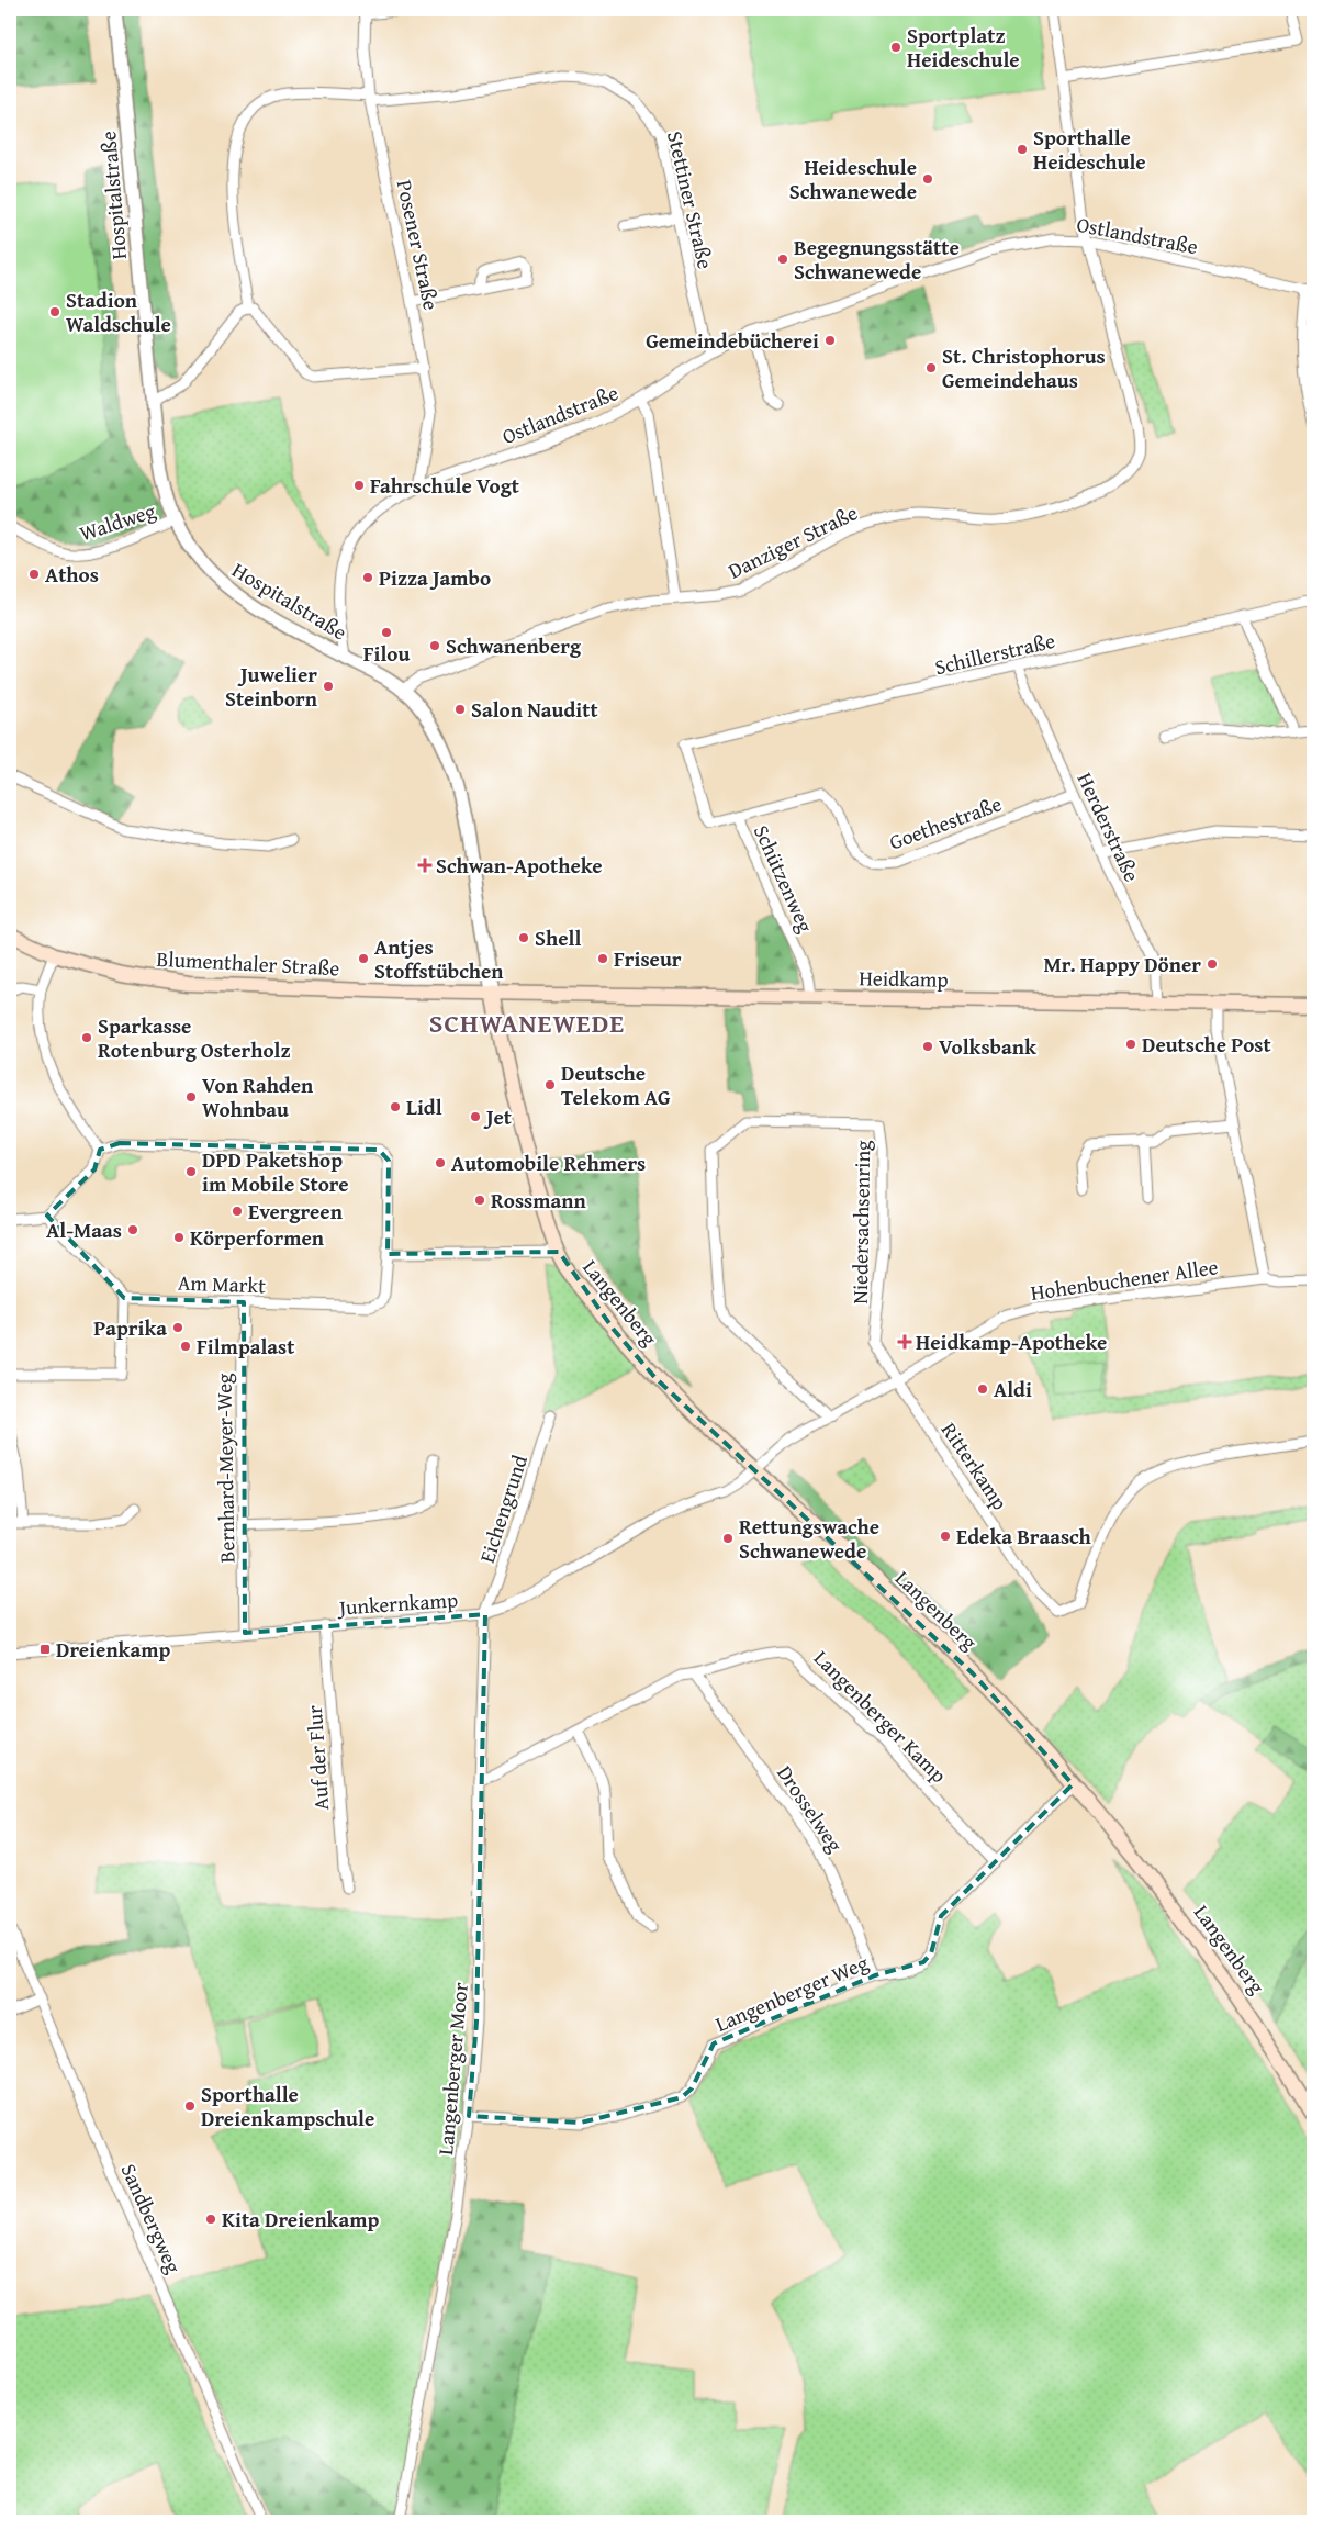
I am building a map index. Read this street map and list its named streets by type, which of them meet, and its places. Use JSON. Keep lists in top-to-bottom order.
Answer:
{
  "streets": {
    "main road": ["Blumenthaler Straße", "Heidkamp", "Langenberg"],
    "street": [
      "Hospitalstraße",
      "Stettiner Straße",
      "Ostlandstraße",
      "Posener Straße",
      "Waldweg",
      "Danziger Straße",
      "Schillerstraße",
      "Goethestraße",
      "Herderstraße",
      "Schützenweg",
      "Niedersachsenring",
      "Hohenbuchener Allee",
      "Am Markt",
      "Ritterkamp",
      "Bernhard-Meyer-Weg",
      "Eichengrund",
      "Junkernkamp",
      "Langenberger Kamp",
      "Auf der Flur",
      "Drosselweg",
      "Langenberger Weg",
      "Langenberger Moor",
      "Sandbergweg"
    ]
  },
  "crossings": [
    ["Hospitalstraße", "Ostlandstraße"],
    ["Hospitalstraße", "Waldweg"],
    ["Hospitalstraße", "Danziger Straße"],
    ["Hospitalstraße", "Blumenthaler Straße"],
    ["Hospitalstraße", "Heidkamp"],
    ["Hospitalstraße", "Langenberg"],
    ["Stettiner Straße", "Ostlandstraße"],
    ["Stettiner Straße", "Posener Straße"],
    ["Ostlandstraße", "Posener Straße"],
    ["Ostlandstraße", "Danziger Straße"],
    ["Schillerstraße", "Herderstraße"],
    ["Schillerstraße", "Schützenweg"],
    ["Goethestraße", "Herderstraße"],
    ["Goethestraße", "Schützenweg"],
    ["Herderstraße", "Heidkamp"],
    ["Schützenweg", "Heidkamp"],
    ["Blumenthaler Straße", "Heidkamp"],
    ["Blumenthaler Straße", "Langenberg"],
    ["Heidkamp", "Langenberg"],
    ["Niedersachsenring", "Hohenbuchener Allee"],
    ["Niedersachsenring", "Ritterkamp"],
    ["Hohenbuchener Allee", "Langenberg"],
    ["Hohenbuchener Allee", "Ritterkamp"],
    ["Hohenbuchener Allee", "Junkernkamp"],
    ["Am Markt", "Bernhard-Meyer-Weg"],
    ["Langenberg", "Junkernkamp"],
    ["Langenberg", "Langenberger Weg"],
    ["Bernhard-Meyer-Weg", "Junkernkamp"],
    ["Eichengrund", "Junkernkamp"],
    ["Eichengrund", "Langenberger Moor"],
    ["Junkernkamp", "Auf der Flur"],
    ["Junkernkamp", "Langenberger Moor"],
    ["Langenberger Kamp", "Drosselweg"],
    ["Langenberger Kamp", "Langenberger Weg"],
    ["Langenberger Kamp", "Langenberger Moor"],
    ["Drosselweg", "Langenberger Weg"],
    ["Langenberger Weg", "Langenberger Moor"]
  ],
  "districts": ["SCHWANEWEDE"],
  "places": {
    "other": [
      "Sportplatz Heideschule",
      "Sporthalle Heideschule",
      "Heideschule Schwanewede",
      "Begegnungsstätte Schwanewede",
      "Stadion Waldschule",
      "Gemeindebücherei",
      "St. Christophorus Gemeindehaus",
      "Fahrschule Vogt",
      "Athos",
      "Pizza Jambo",
      "Filou",
      "Schwanenberg",
      "Juwelier Steinborn",
      "Salon Nauditt",
      "Shell",
      "Antjes Stoffstübchen",
      "Friseur",
      "Mr. Happy Döner",
      "Sparkasse Rotenburg Osterholz",
      "Deutsche Post",
      "Volksbank",
      "Deutsche Telekom AG",
      "Von Rahden Wohnbau",
      "Lidl",
      "Jet",
      "Automobile Rehmers",
      "DPD Paketshop im Mobile Store",
      "Rossmann",
      "Evergreen",
      "Al-Maas",
      "Körperformen",
      "Paprika",
      "Filmpalast",
      "Aldi",
      "Edeka Braasch",
      "Rettungswache Schwanewede",
      "Sporthalle Dreienkampschule",
      "Kita Dreienkamp"
    ],
    "health": ["Schwan-Apotheke", "Heidkamp-Apotheke"],
    "transit": ["Dreienkamp"]
  }
}
